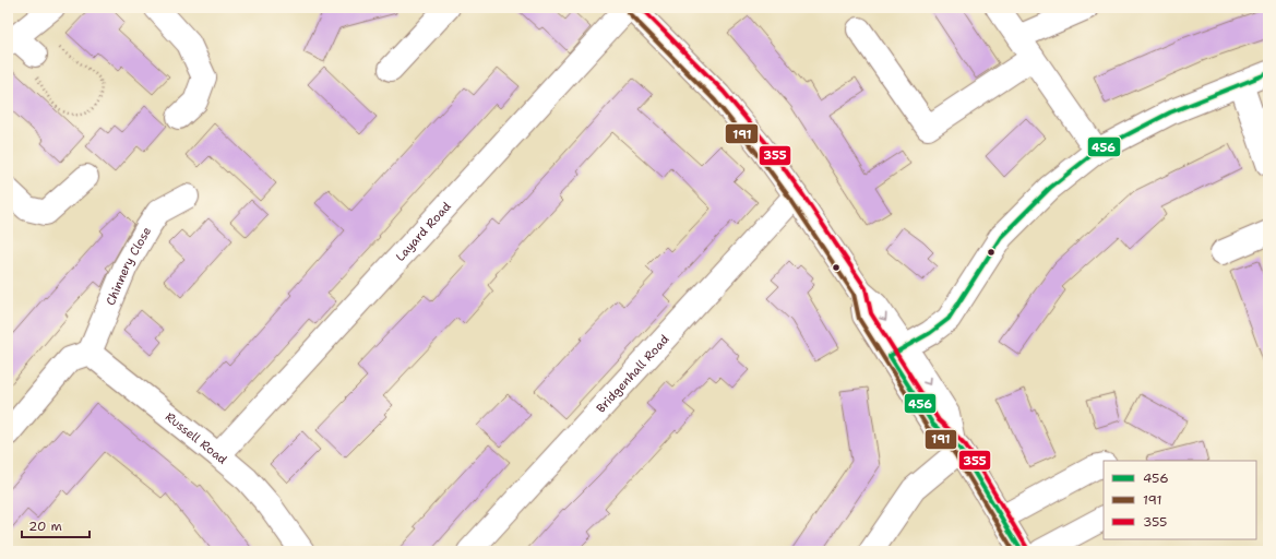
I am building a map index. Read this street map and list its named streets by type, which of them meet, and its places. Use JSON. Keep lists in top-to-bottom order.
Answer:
{
  "streets": {
    "street": [
      "Layard Road",
      "Chinnery Close",
      "Bridgenhall Road",
      "Russell Road"
    ]
  },
  "crossings": [
    ["Layard Road", "Russell Road"],
    ["Chinnery Close", "Russell Road"]
  ],
  "lines": ["transit line 355", "transit line 191", "transit line 456"],
  "legend": ["456", "191", "355"],
  "scale_bar": "20 m"
}
